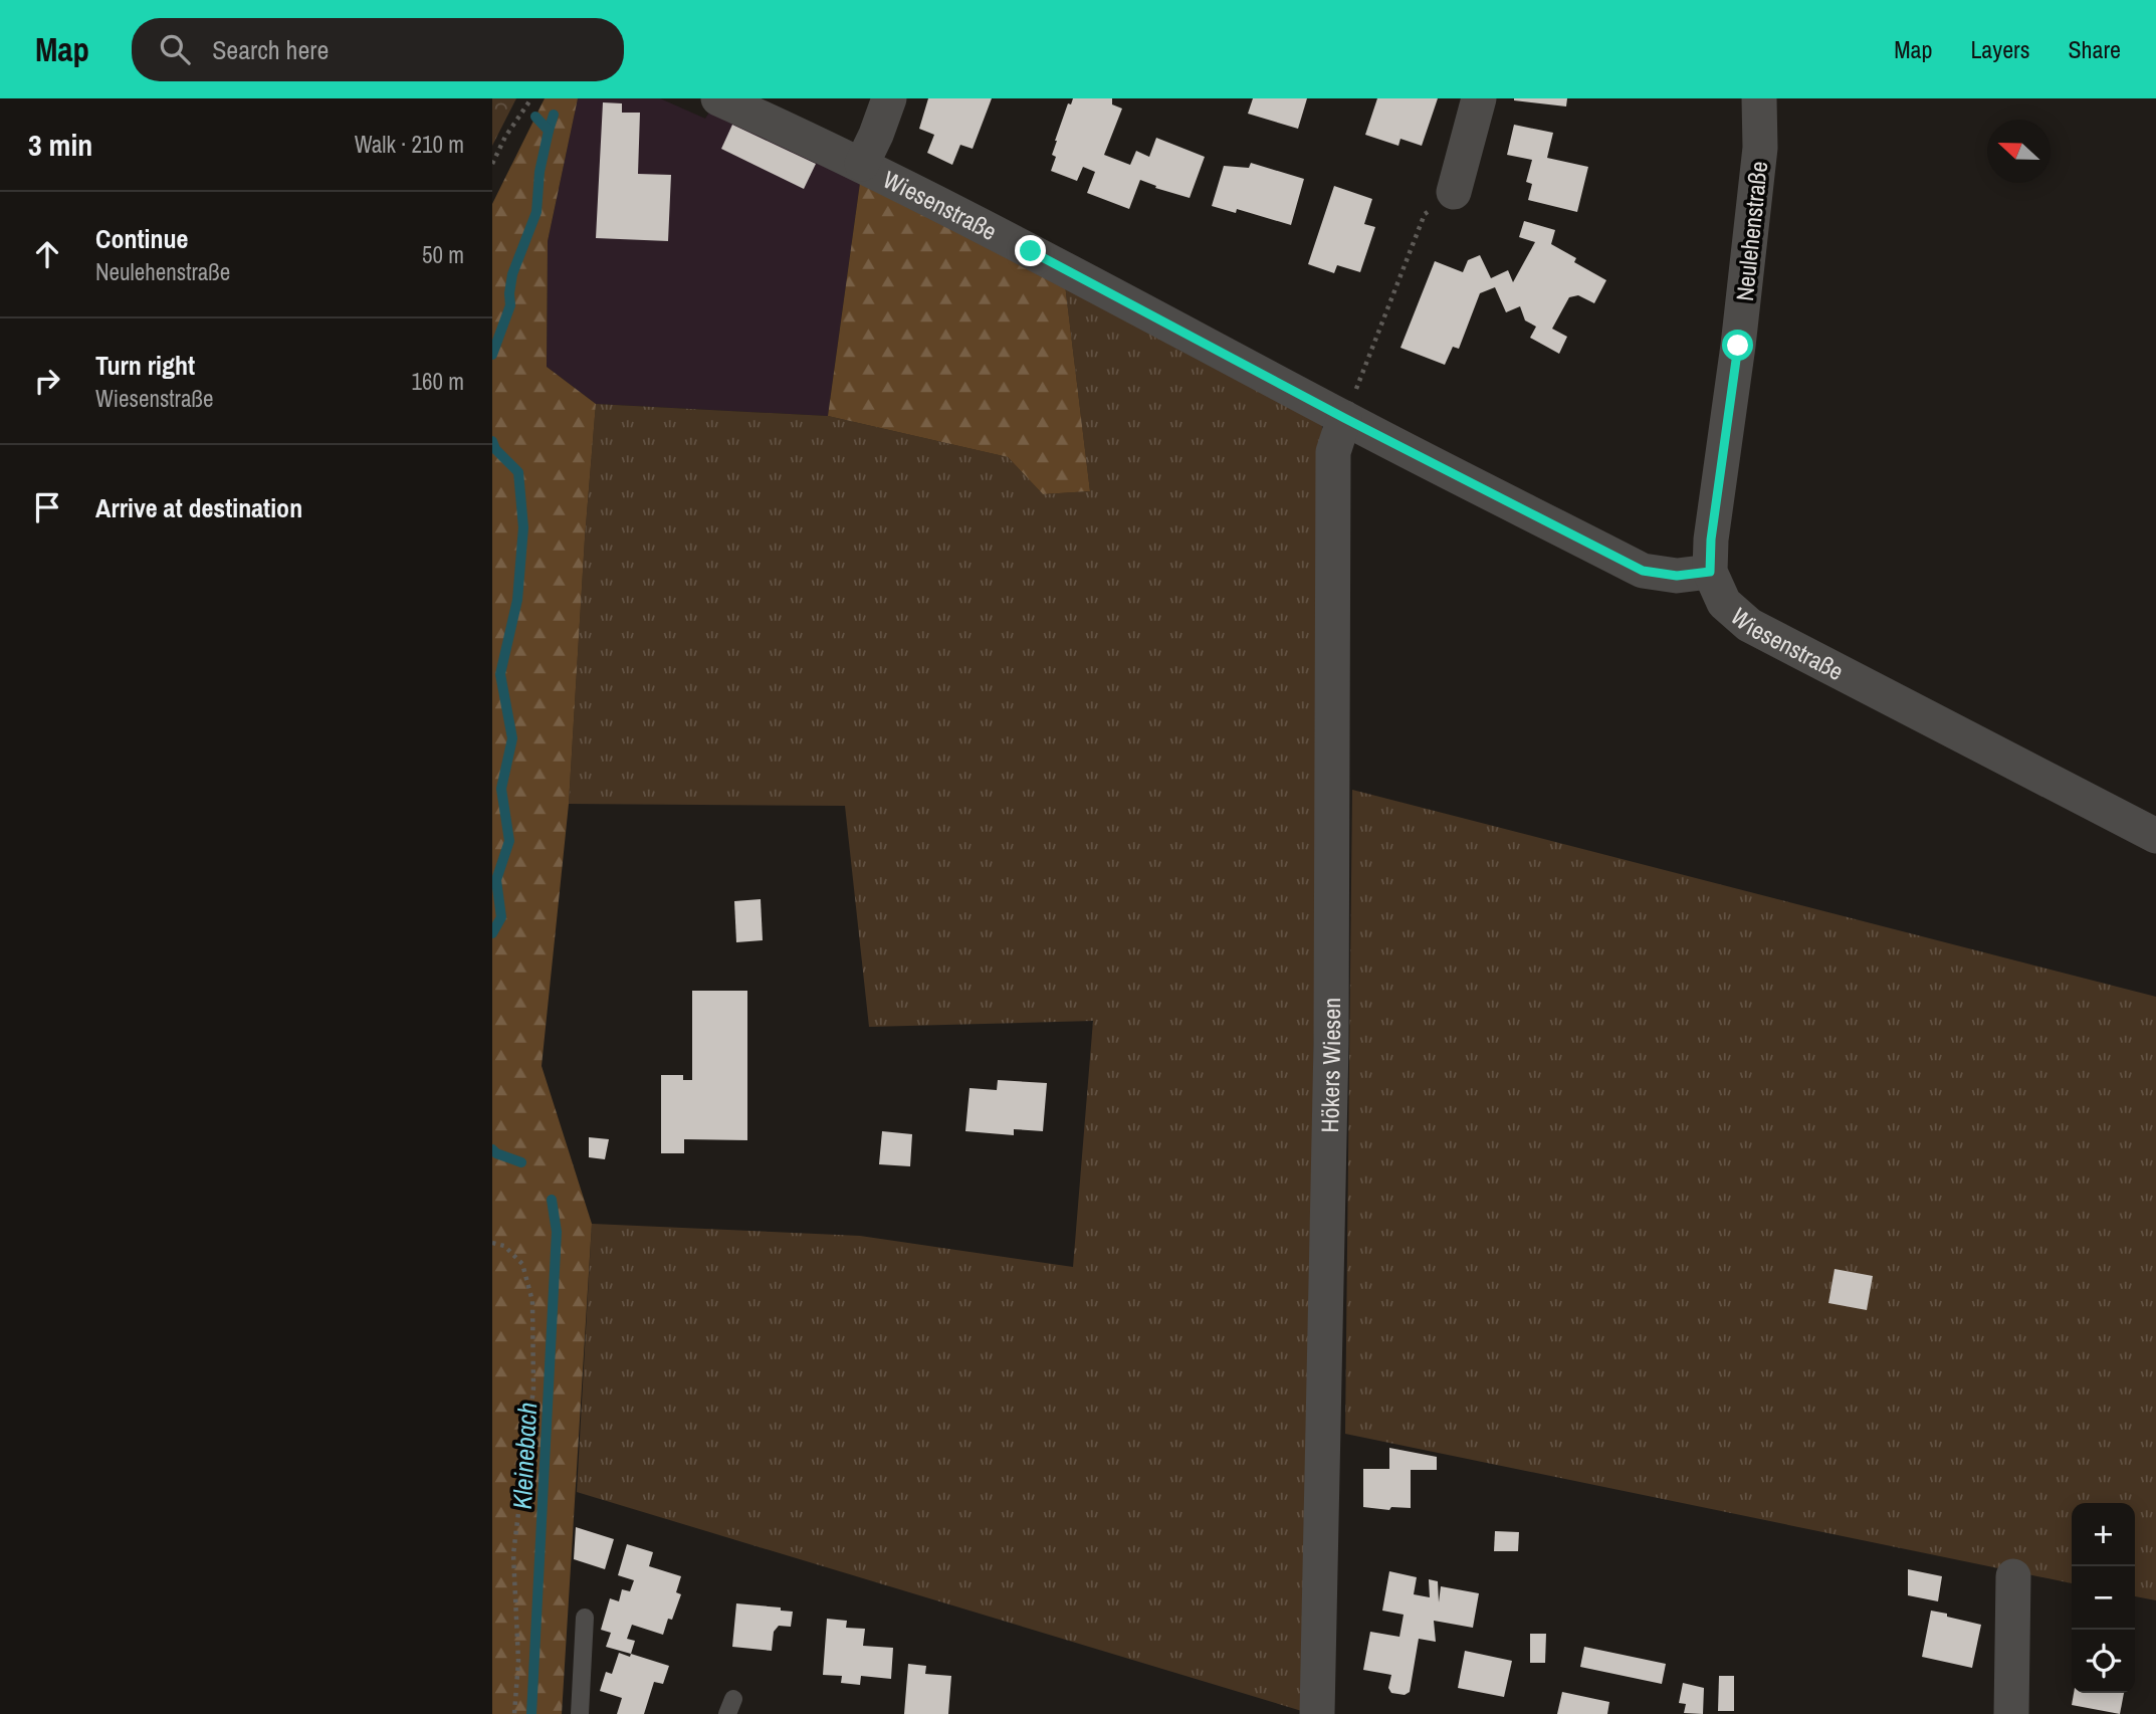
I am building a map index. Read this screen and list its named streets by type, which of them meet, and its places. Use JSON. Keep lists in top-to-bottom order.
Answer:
{
  "streets": {
    "street": ["Wiesenstraße", "Neulehenstraße", "Hökers Wiesen"]
  },
  "crossings": [
    ["Wiesenstraße", "Neulehenstraße"],
    ["Wiesenstraße", "Hökers Wiesen"]
  ],
  "water": ["Kleinebach"],
  "north": "left",
  "page": {
    "header": "Map",
    "search": "Search here",
    "nav": ["Map", "Layers", "Share"],
    "heading": ["3 min", "Walk · 210 m"],
    "list": [
      ["Continue", "Neulehenstraße", "50 m"],
      ["Turn right", "Wiesenstraße", "160 m"],
      "Arrive at destination"
    ],
    "map_buttons": ["+", "−"]
  }
}
